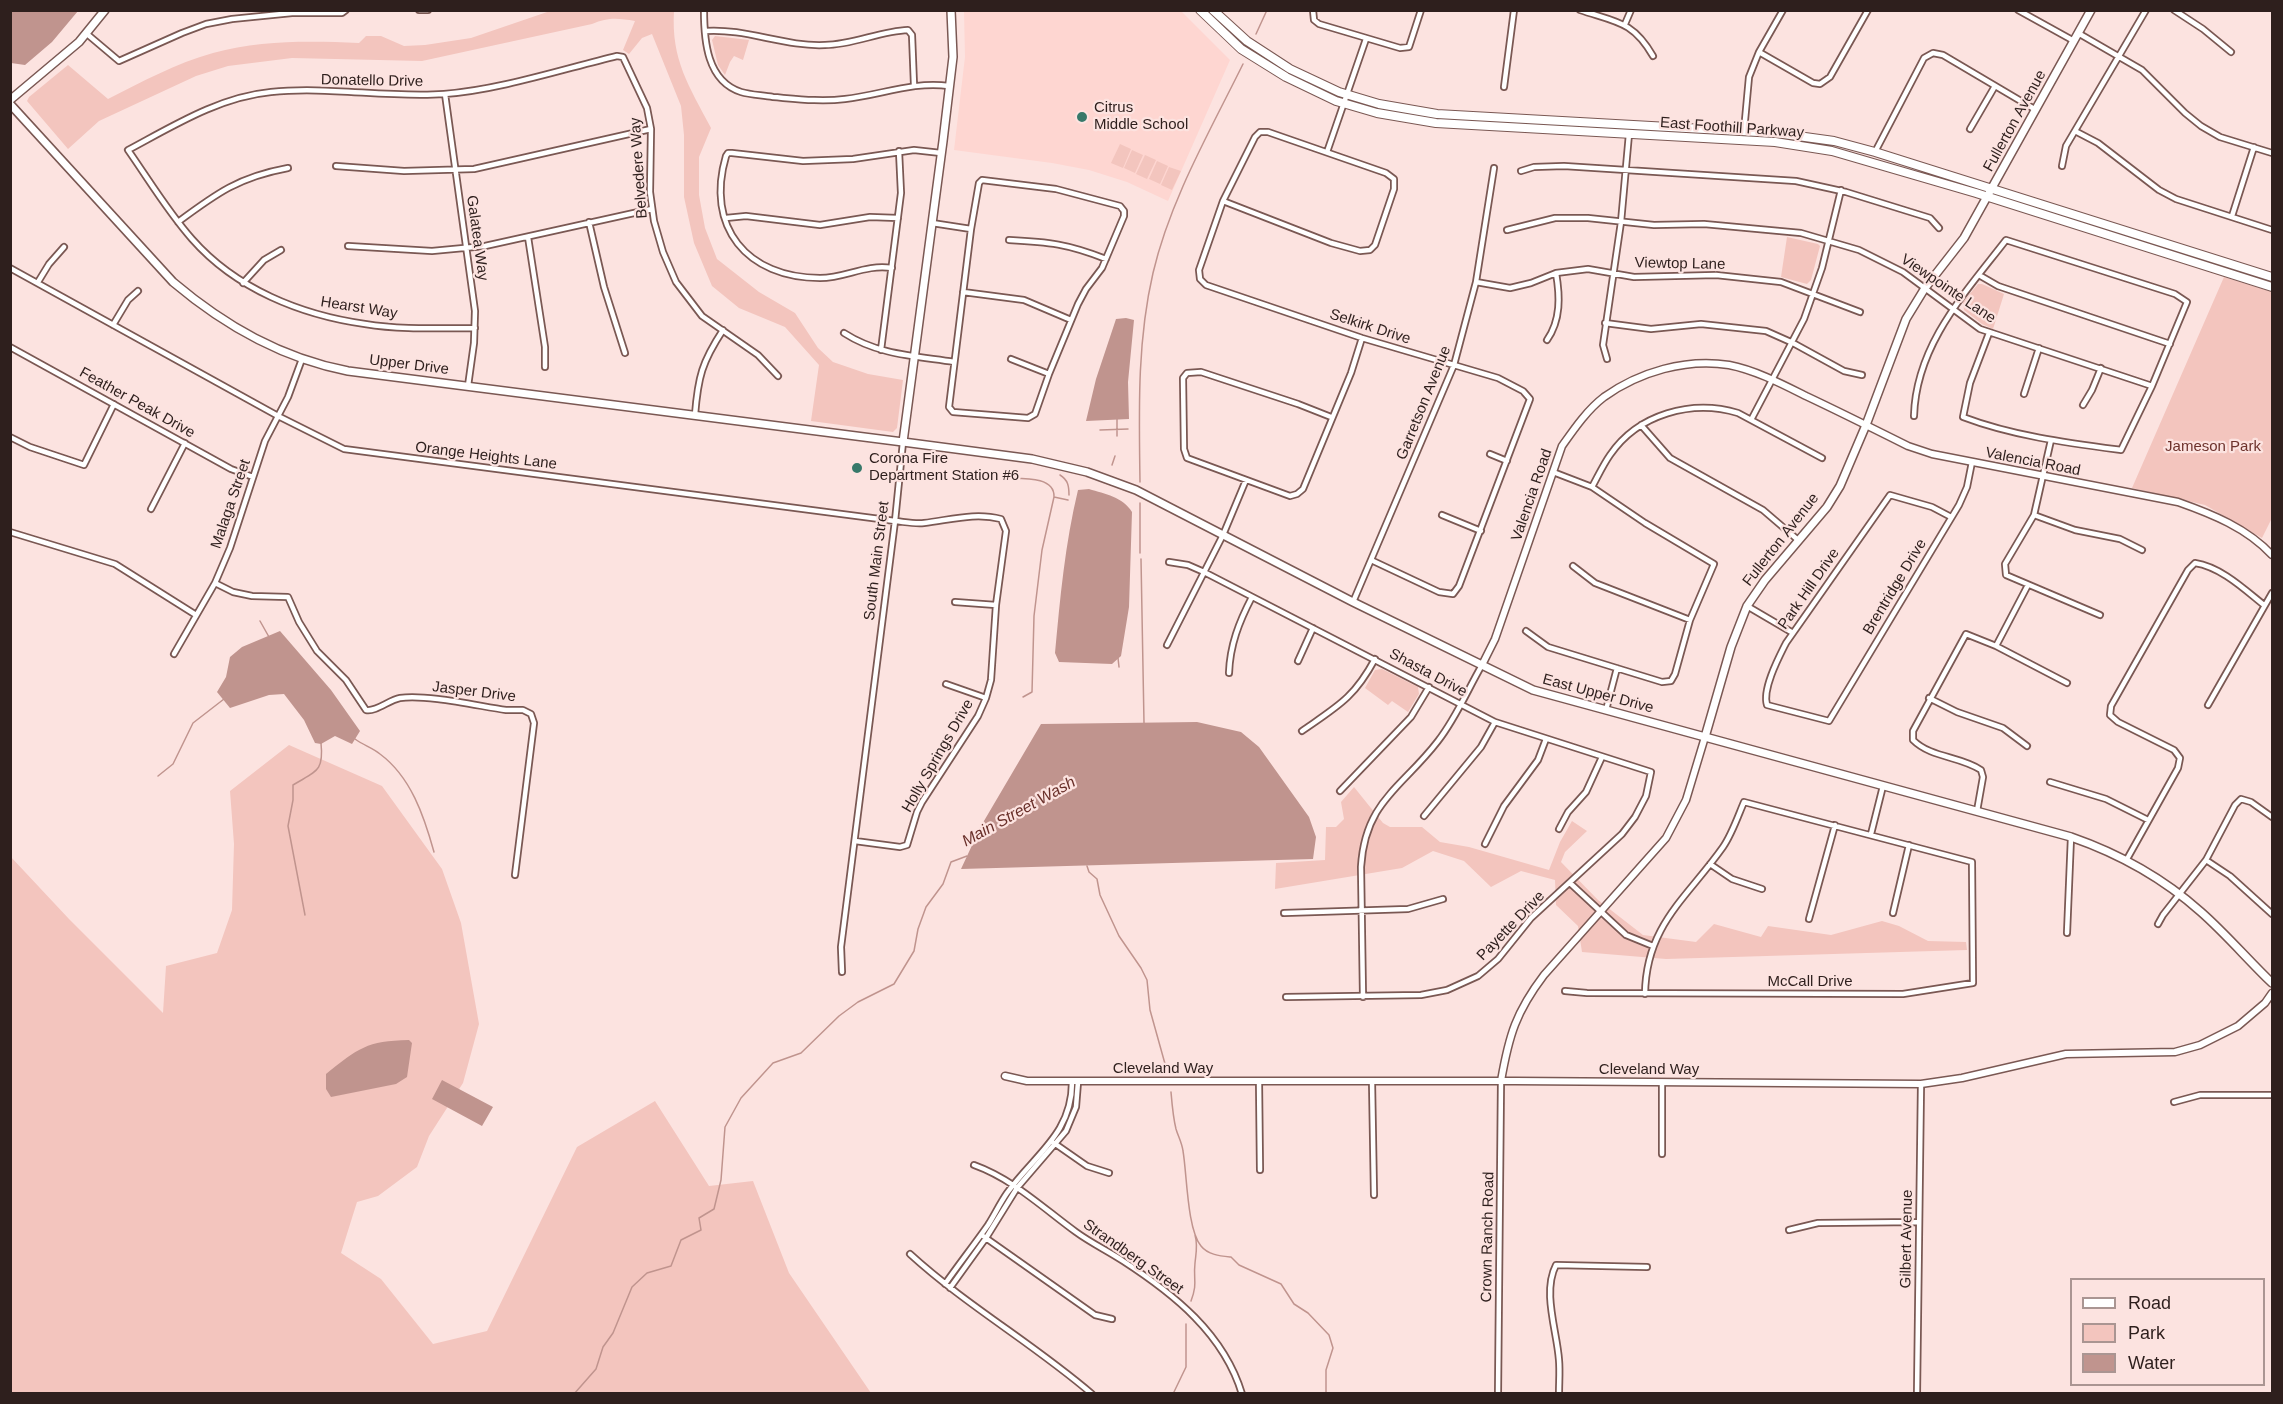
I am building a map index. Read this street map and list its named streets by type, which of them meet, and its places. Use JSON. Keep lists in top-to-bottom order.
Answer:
{
  "streets": {
    "main road": [
      "Fullerton Avenue",
      "East Foothill Parkway",
      "Upper Drive",
      "South Main Street",
      "East Upper Drive"
    ],
    "street": [
      "Donatello Drive",
      "Belvedere Way",
      "Galatea Way",
      "Viewtop Lane",
      "Viewpointe Lane",
      "Hearst Way",
      "Selkirk Drive",
      "Feather Peak Drive",
      "Garretson Avenue",
      "Orange Heights Lane",
      "Valencia Road",
      "Malaga Street",
      "Brentridge Drive",
      "Park Hill Drive",
      "Shasta Drive",
      "Jasper Drive",
      "Holly Springs Drive",
      "Payette Drive",
      "McCall Drive",
      "Cleveland Way",
      "Crown Ranch Road",
      "Gilbert Avenue",
      "Strandberg Street"
    ]
  },
  "crossings": [
    ["Donatello Drive", "Belvedere Way"],
    ["Donatello Drive", "Galatea Way"],
    ["Donatello Drive", "Hearst Way"],
    ["Fullerton Avenue", "East Foothill Parkway"],
    ["Fullerton Avenue", "Viewpointe Lane"],
    ["Fullerton Avenue", "Valencia Road"],
    ["Fullerton Avenue", "East Upper Drive"],
    ["Fullerton Avenue", "Cleveland Way"],
    ["Fullerton Avenue", "Crown Ranch Road"],
    ["Galatea Way", "Hearst Way"],
    ["Galatea Way", "Upper Drive"],
    ["Viewtop Lane", "Garretson Avenue"],
    ["Selkirk Drive", "Garretson Avenue"],
    ["Upper Drive", "Malaga Street"],
    ["Upper Drive", "South Main Street"],
    ["Upper Drive", "East Upper Drive"],
    ["Feather Peak Drive", "Malaga Street"],
    ["Garretson Avenue", "East Upper Drive"],
    ["Orange Heights Lane", "Malaga Street"],
    ["Orange Heights Lane", "South Main Street"],
    ["Orange Heights Lane", "Holly Springs Drive"],
    ["Valencia Road", "Brentridge Drive"],
    ["Valencia Road", "Shasta Drive"],
    ["Valencia Road", "East Upper Drive"],
    ["Valencia Road", "Payette Drive"],
    ["Malaga Street", "Jasper Drive"],
    ["South Main Street", "East Upper Drive"],
    ["South Main Street", "Holly Springs Drive"],
    ["Brentridge Drive", "Park Hill Drive"],
    ["Shasta Drive", "Payette Drive"],
    ["Cleveland Way", "Crown Ranch Road"],
    ["Cleveland Way", "Gilbert Avenue"]
  ],
  "water": ["Main Street Wash"],
  "parks": ["Jameson Park"],
  "places": ["Citrus Middle School", "Corona Fire Department Station #6"],
  "legend": ["Road", "Park", "Water"]
}
